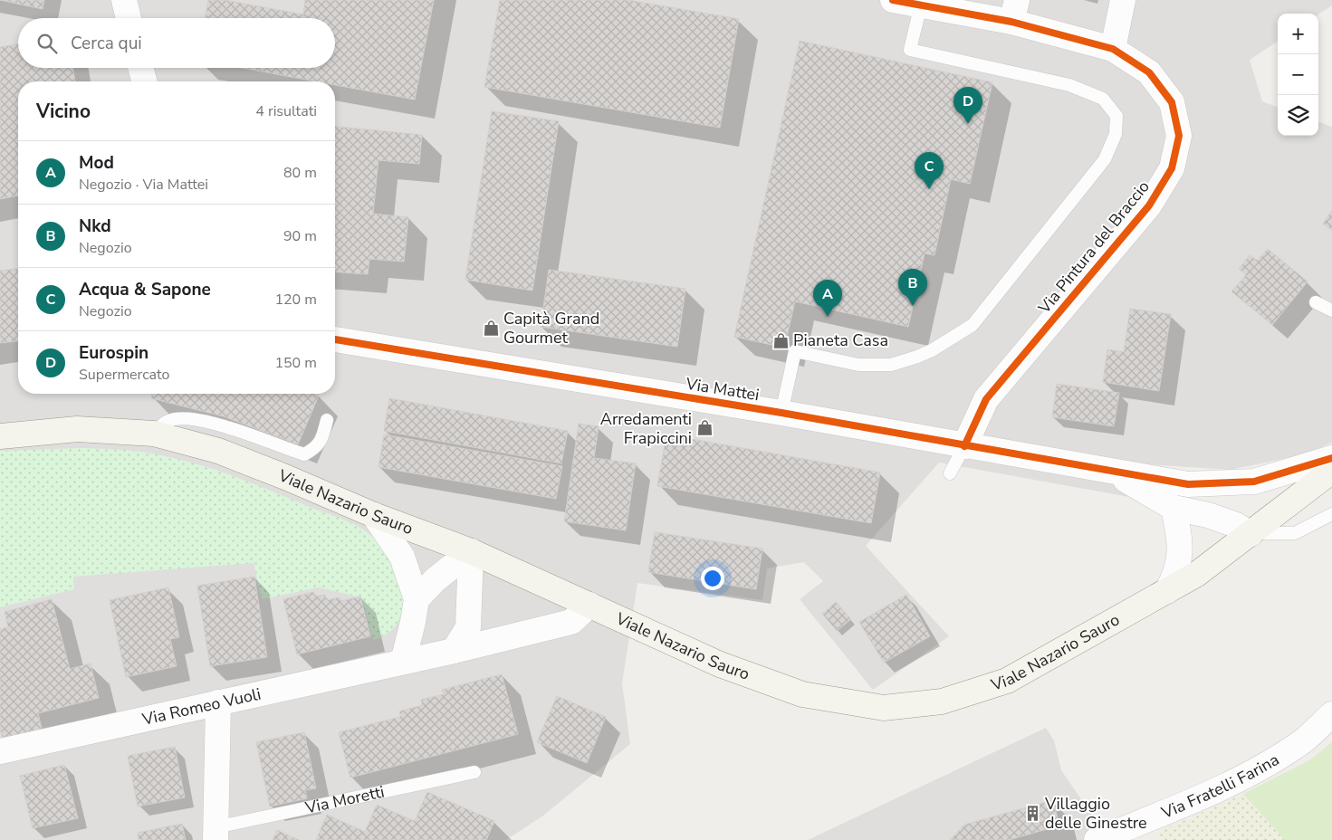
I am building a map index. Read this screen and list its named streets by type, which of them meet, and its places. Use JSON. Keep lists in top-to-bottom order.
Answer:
{
  "streets": {
    "main road": ["Viale Nazario Sauro"],
    "street": [
      "Via Pintura del Braccio",
      "Via Mattei",
      "Via Romeo Vuoli",
      "Via Fratelli Farina",
      "Via Moretti"
    ]
  },
  "crossings": [
    ["Via Pintura del Braccio", "Via Mattei"],
    ["Viale Nazario Sauro", "Via Romeo Vuoli"],
    ["Via Romeo Vuoli", "Via Moretti"]
  ],
  "places": {
    "shop": ["Capità Grand Gourmet", "Pianeta Casa", "Arredamenti Frapiccini"],
    "building": ["Villaggio delle Ginestre"]
  },
  "page": {
    "map_buttons": ["+", "−"],
    "search": "Cerca qui",
    "heading": ["Vicino", "4 risultati"],
    "pins": [
      "D",
      "C",
      "B",
      "A"
    ],
    "list": [
      {
        "mark": "A",
        "name": "Mod",
        "note": "Negozio · Via Mattei",
        "value": "80 m"
      },
      {
        "mark": "B",
        "name": "Nkd",
        "note": "Negozio",
        "value": "90 m"
      },
      {
        "mark": "C",
        "name": "Acqua & Sapone",
        "note": "Negozio",
        "value": "120 m"
      },
      {
        "mark": "D",
        "name": "Eurospin",
        "note": "Supermercato",
        "value": "150 m"
      }
    ]
  }
}
